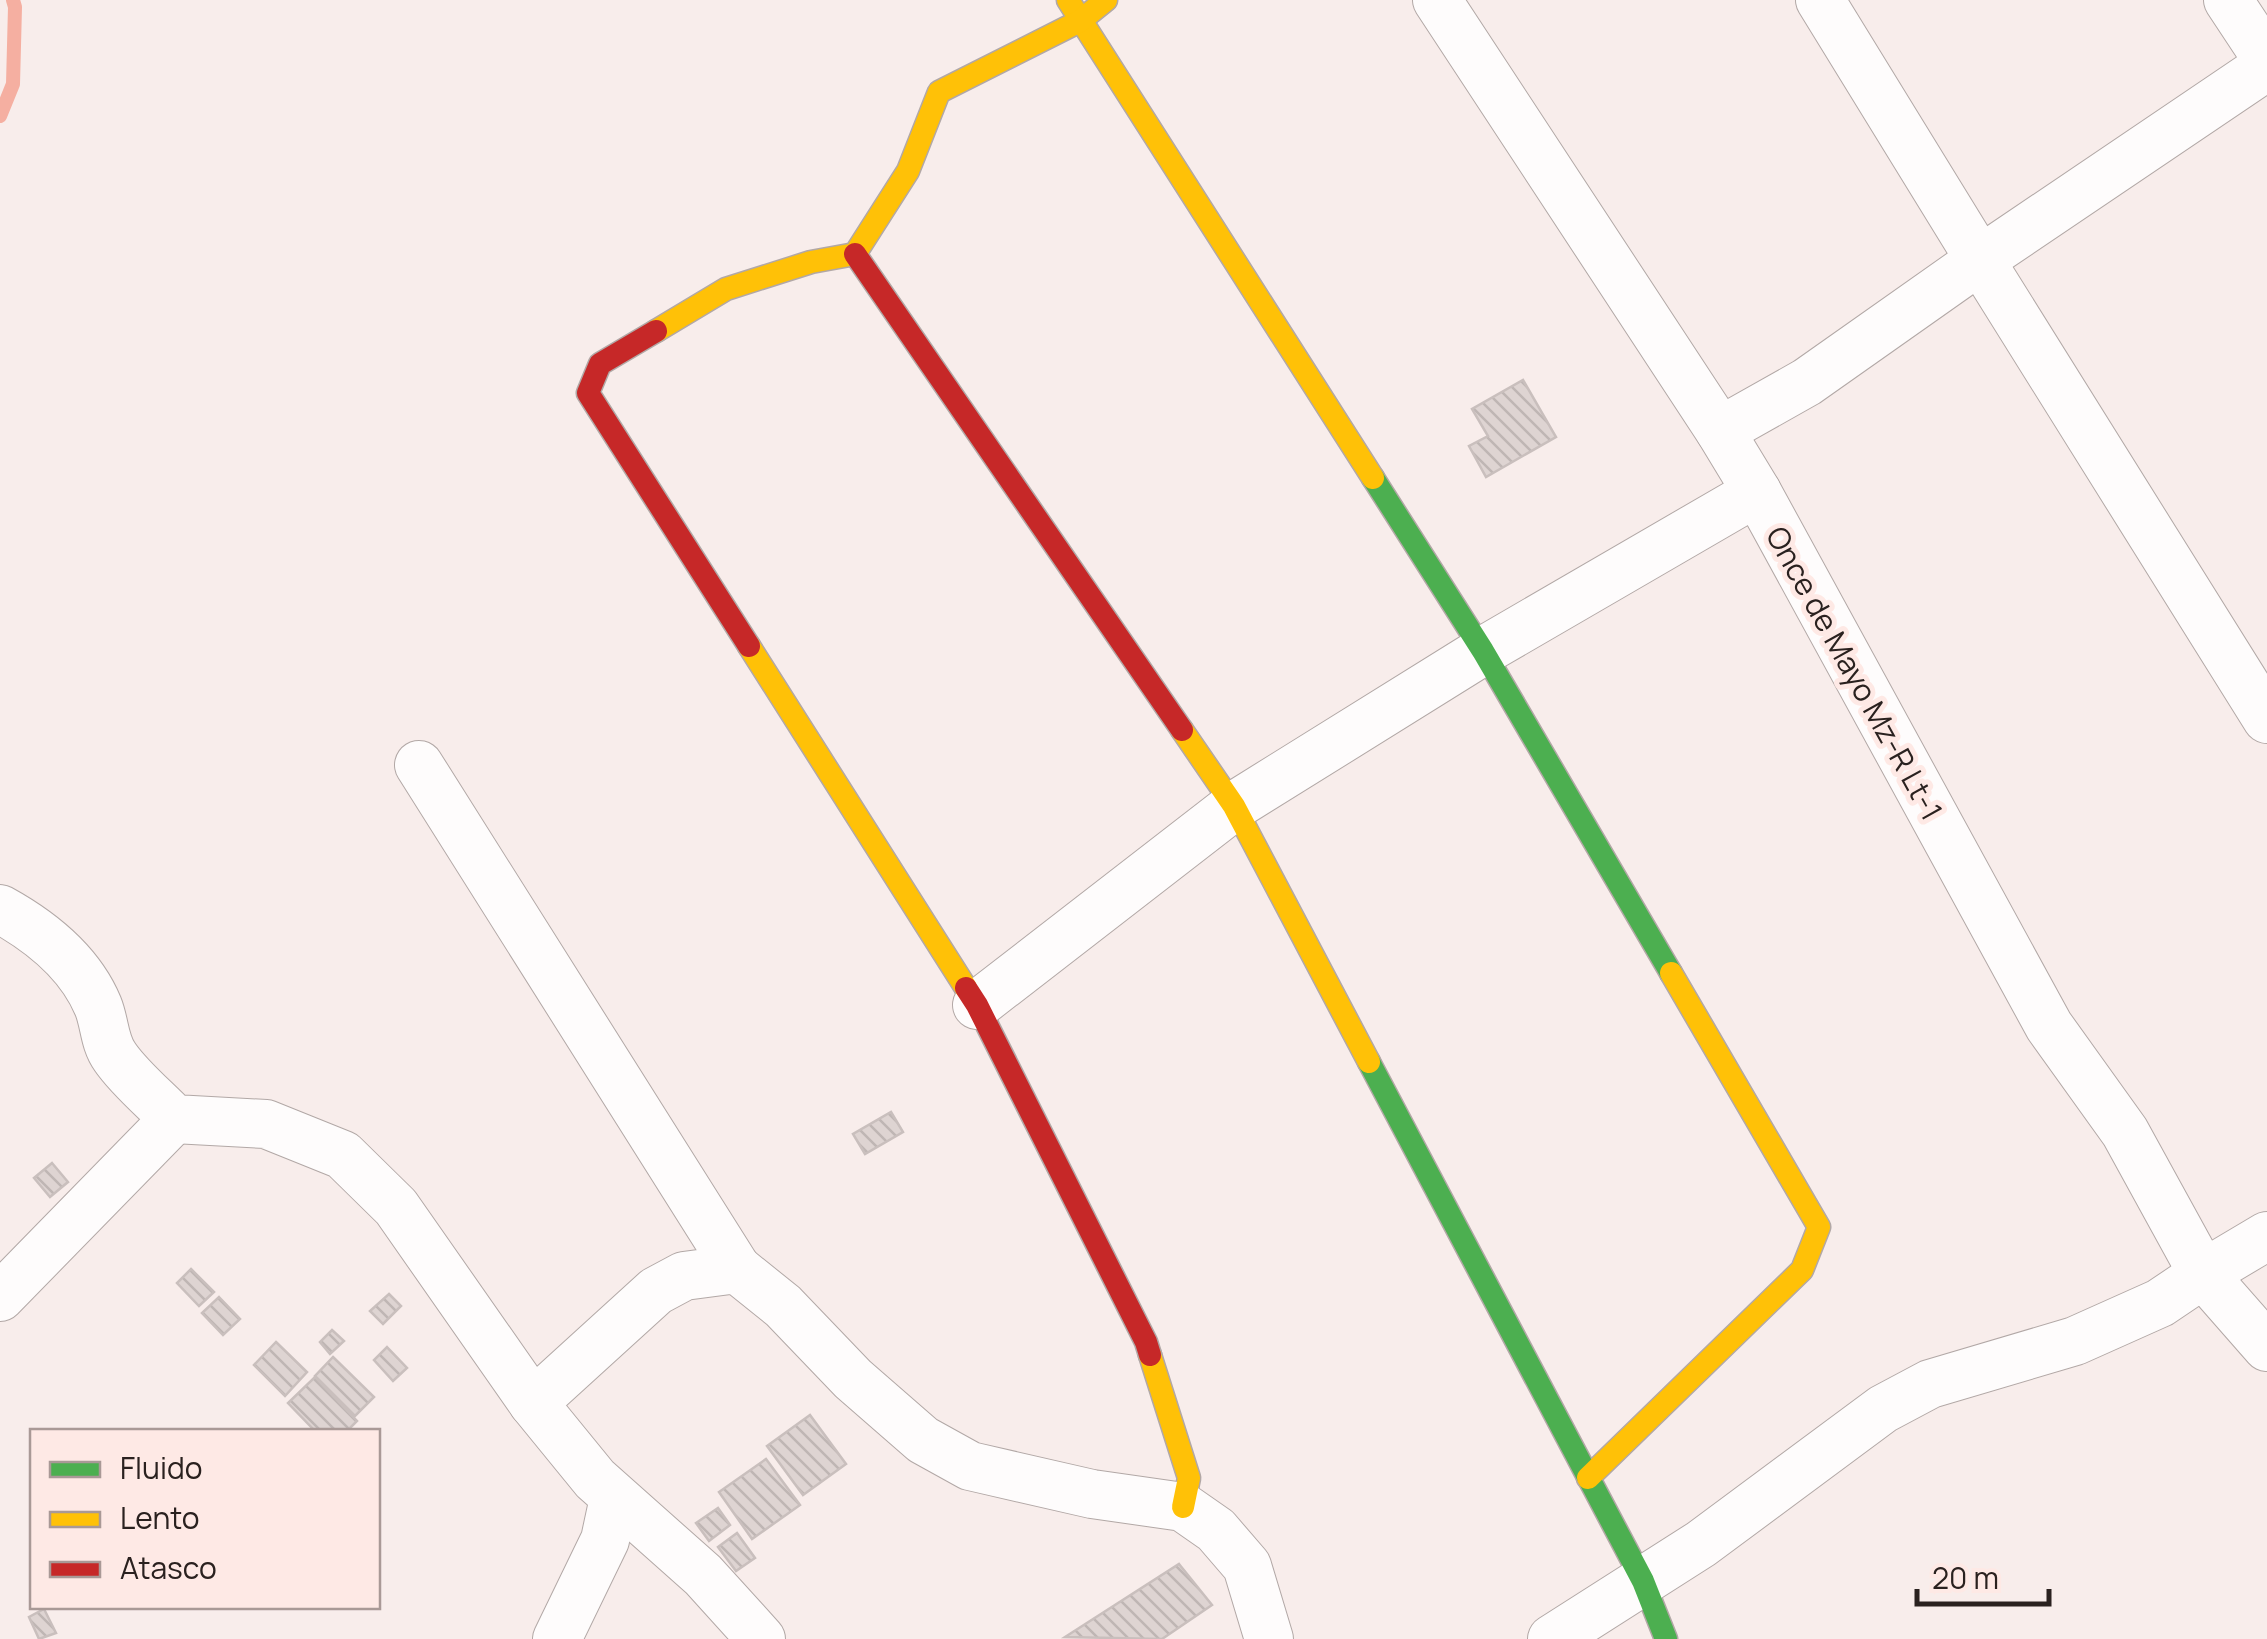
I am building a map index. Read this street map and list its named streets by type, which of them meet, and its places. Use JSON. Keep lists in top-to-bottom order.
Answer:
{
  "streets": {
    "street": ["Once de Mayo Mz-R Lt-1"]
  },
  "legend": ["Fluido", "Lento", "Atasco"],
  "scale_bar": "20 m"
}
